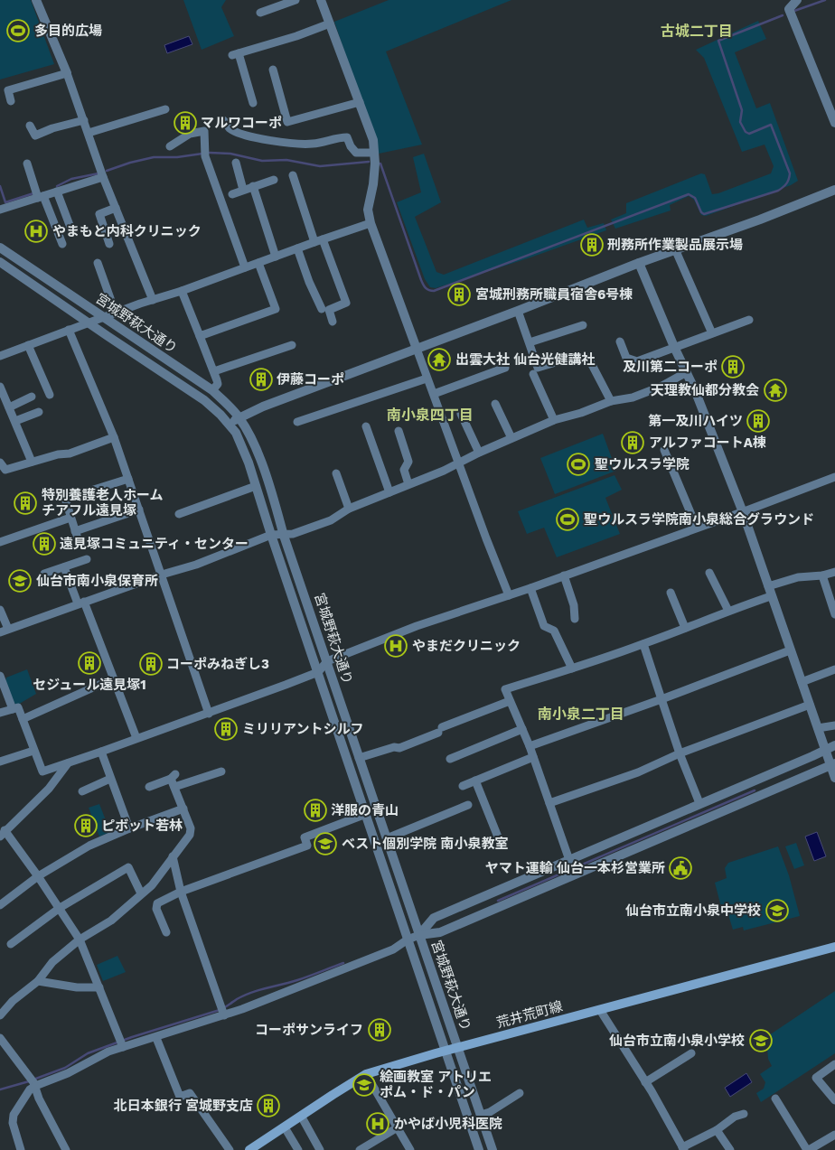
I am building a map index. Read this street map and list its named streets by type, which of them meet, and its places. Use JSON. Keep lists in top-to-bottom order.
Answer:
{
  "streets": {
    "main road": ["荒井荒町線"],
    "street": ["宮城野萩大通り"]
  },
  "crossings": [
    ["宮城野萩大通り", "荒井荒町線"]
  ],
  "districts": ["古城二丁目", "南小泉四丁目", "南小泉二丁目"],
  "places": {
    "sports": ["多目的広場", "聖ウルスラ学院", "聖ウルスラ学院南小泉総合グラウンド"],
    "building": [
      "マルワコーポ",
      "刑務所作業製品展示場",
      "宮城刑務所職員宿舎6号棟",
      "及川第二コーポ",
      "伊藤コーポ",
      "第一及川ハイツ",
      "アルファコートA棟",
      "特別養護老人ホーム チアフル遠見塚",
      "遠見塚コミュニティ・センター",
      "セジュール遠見塚1",
      "コーポみねぎし3",
      "ミリリアントシルフ",
      "洋服の青山",
      "ピボット若林",
      "コーポサンライフ",
      "北日本銀行 宮城野支店"
    ],
    "hospital": ["やまもと内科クリニック", "やまだクリニック", "かやば小児科医院"],
    "temple": ["出雲大社 仙台光健講社", "天理教仙都分教会"],
    "school or university": [
      "仙台市南小泉保育所",
      "ベスト個別学院 南小泉教室",
      "仙台市立南小泉中学校",
      "仙台市立南小泉小学校",
      "絵画教室 アトリエ ポム・ド・パン"
    ],
    "public building": ["ヤマト運輸 仙台一本杉営業所"]
  }
}
